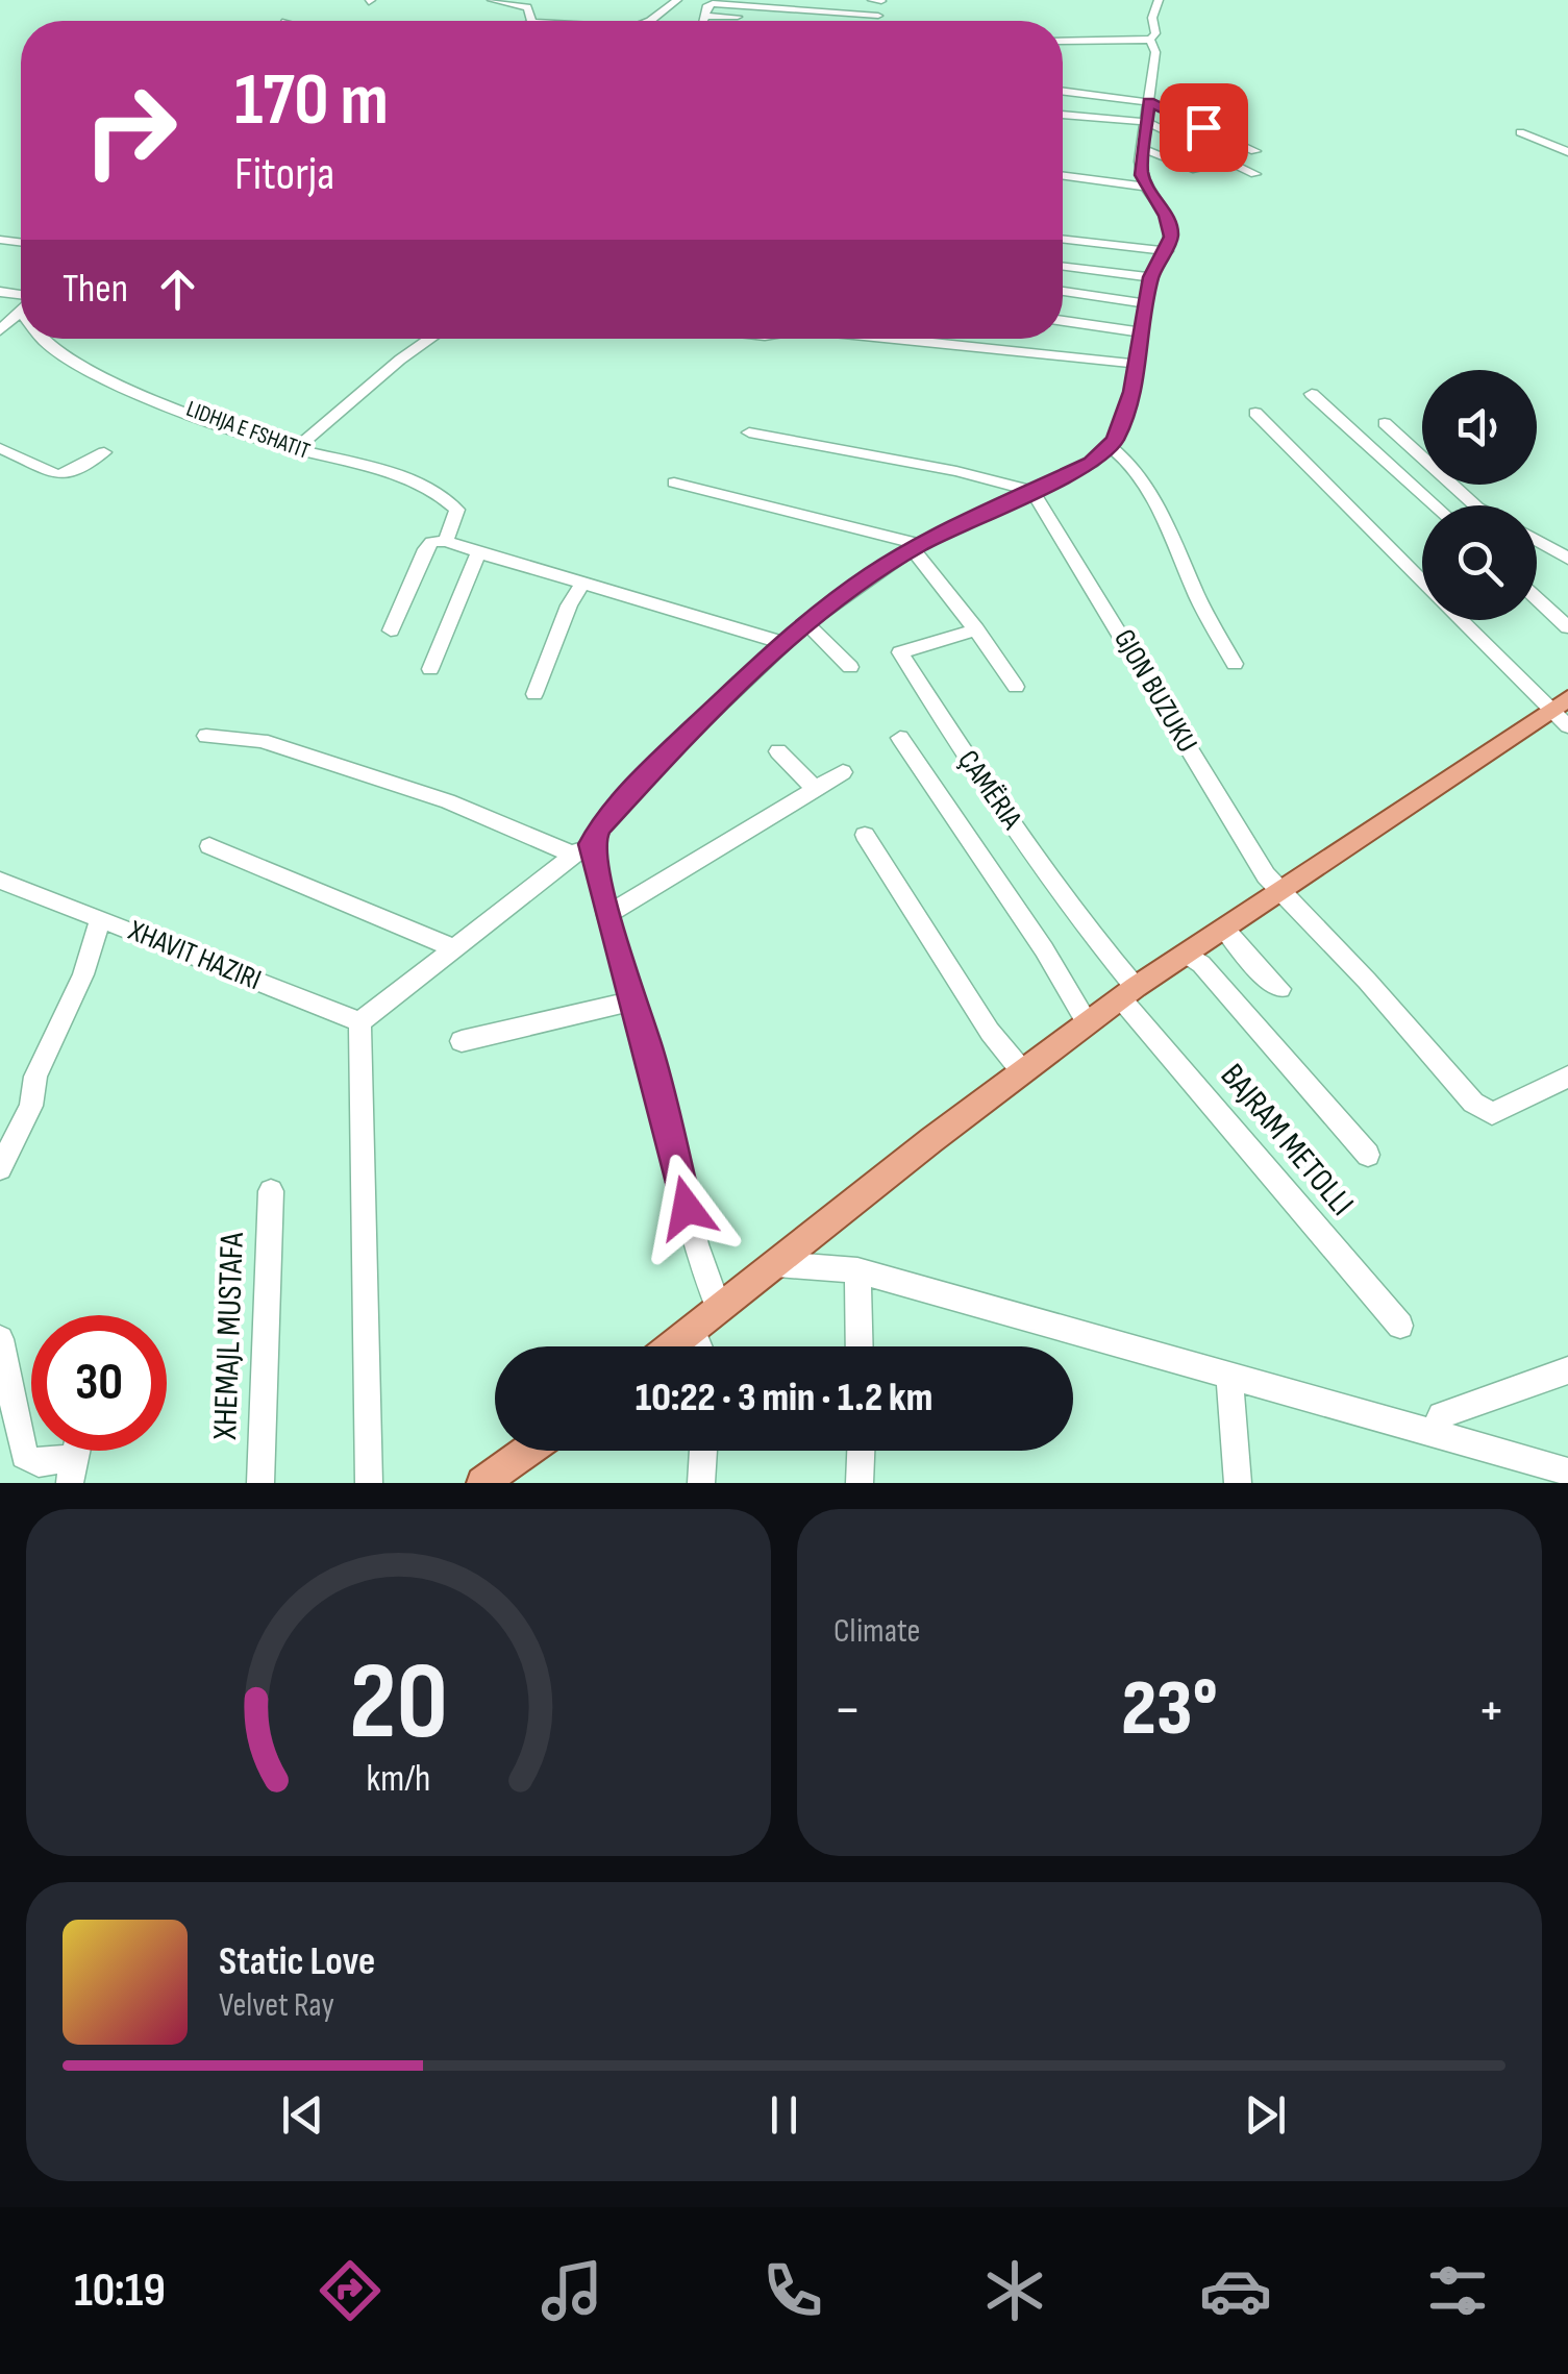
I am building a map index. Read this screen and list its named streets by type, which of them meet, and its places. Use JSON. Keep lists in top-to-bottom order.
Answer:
{
  "streets": {
    "street": [
      "LIDHJA E FSHATIT",
      "GJON BUZUKU",
      "ÇAMËRIA",
      "XHAVIT HAZIRI",
      "BAJRAM METOLLI",
      "XHEMAJL MUSTAFA"
    ]
  },
  "crossings": [
    ["ÇAMËRIA", "BAJRAM METOLLI"]
  ],
  "page": {
    "turn": ["170 m", "Fitorja"],
    "then": "Then",
    "limit": "30",
    "trip": "10:22 · 3 min · 1.2 km",
    "tile": "Climate",
    "heat": ["−", "23°", "+"],
    "song": ["Static Love", "Velvet Ray"],
    "tabs": "10:19",
    "gauge": ["20", "km/h"]
  }
}
